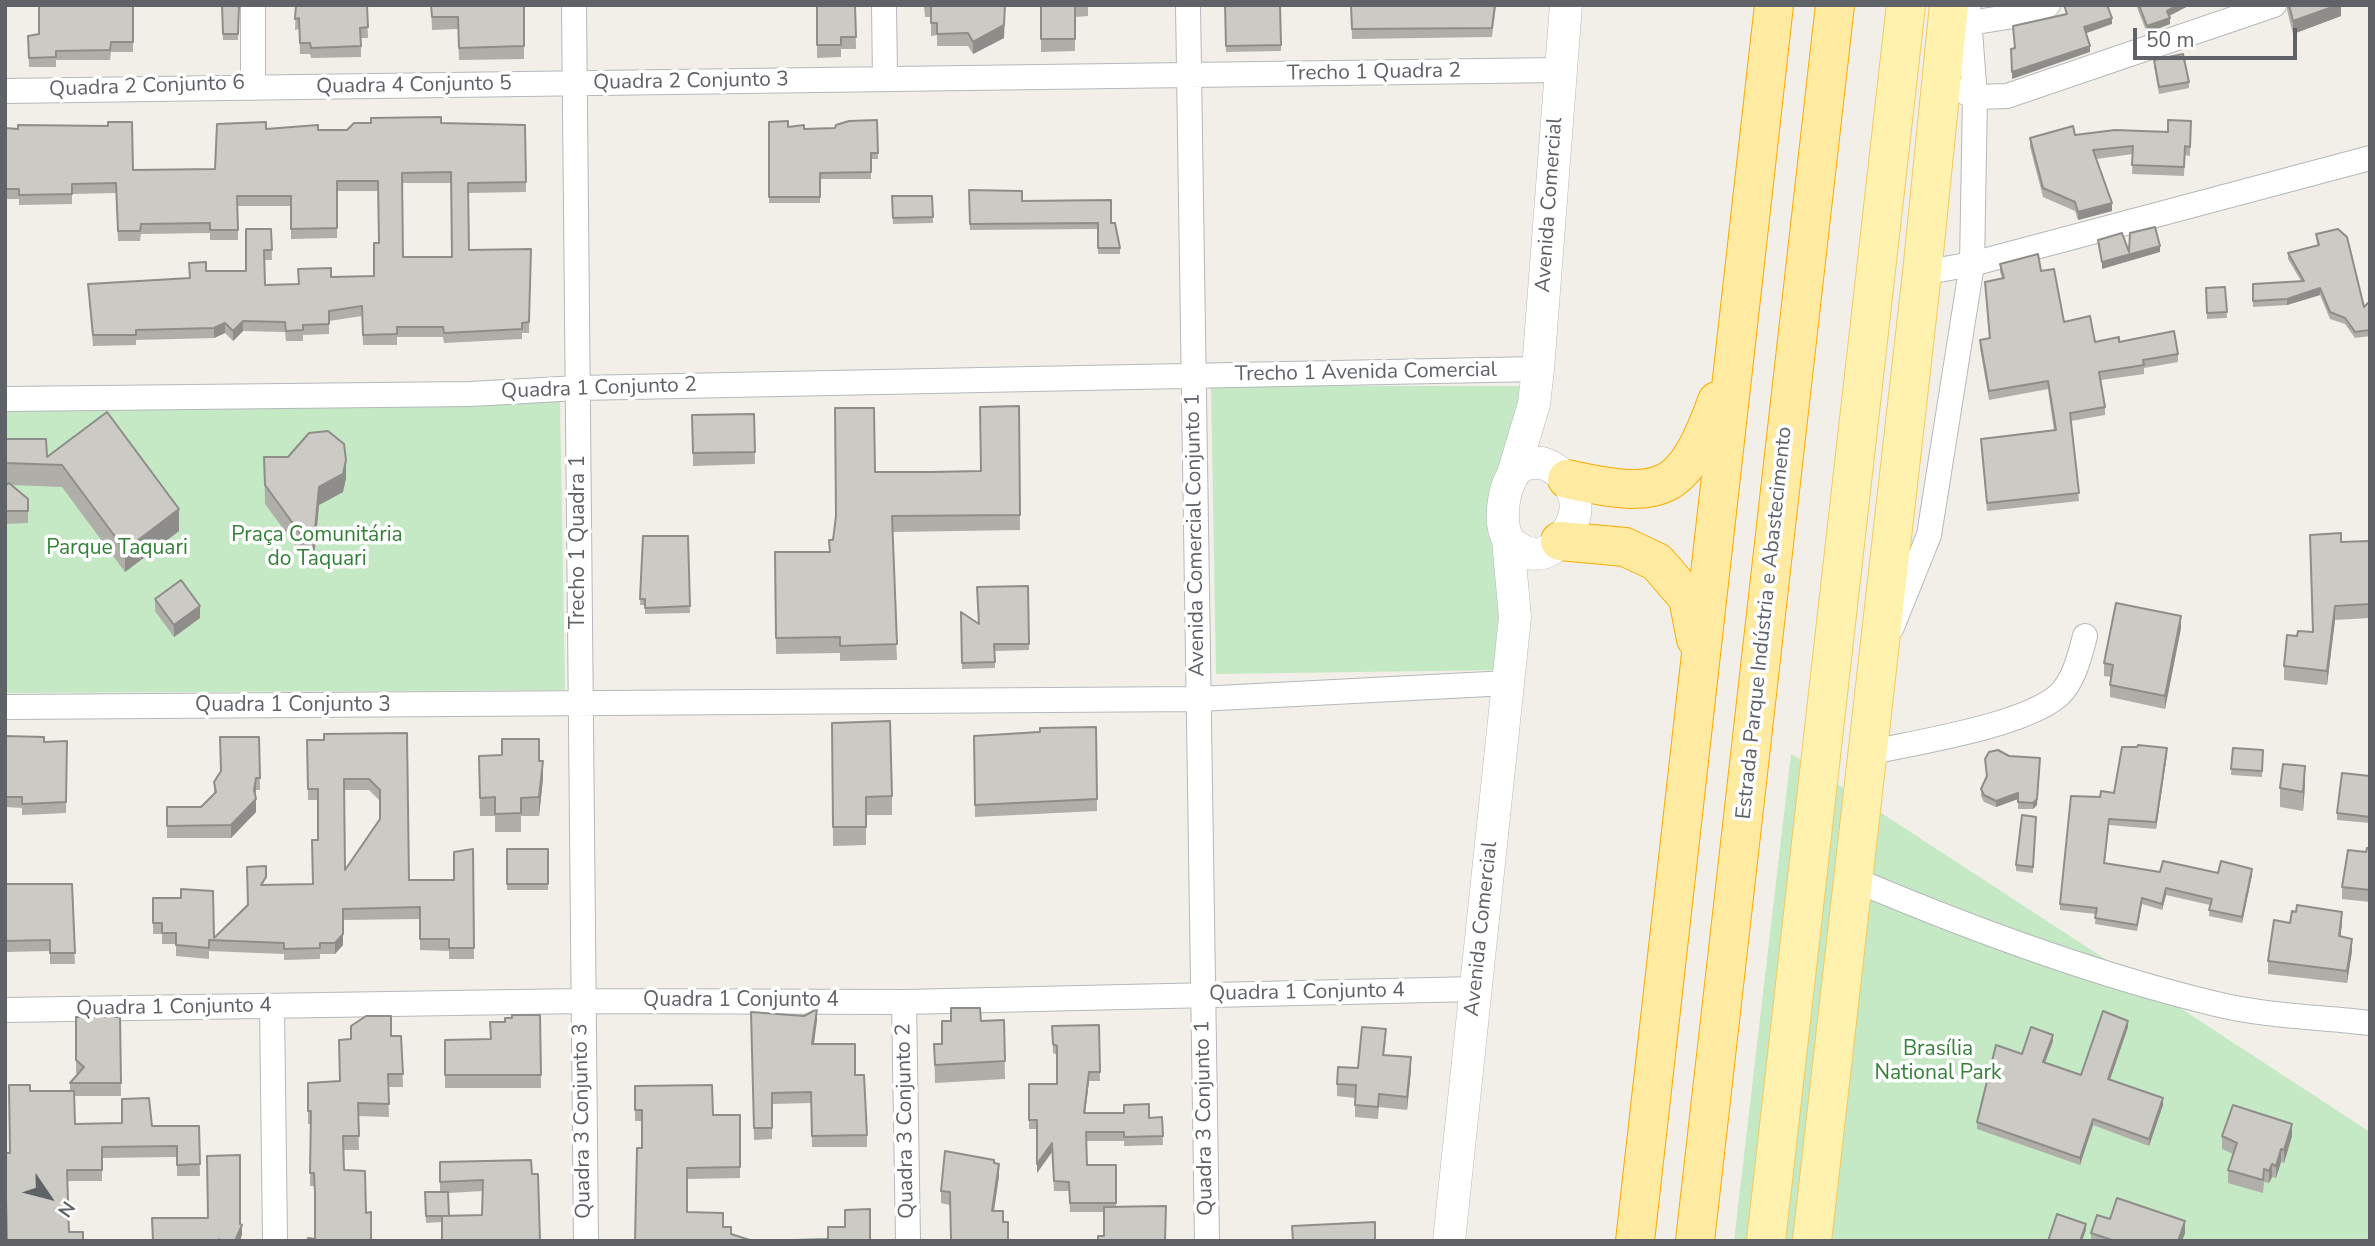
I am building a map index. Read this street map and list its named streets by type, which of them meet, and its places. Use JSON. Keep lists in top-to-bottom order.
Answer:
{
  "streets": {
    "highway": ["Estrada Parque Indústria e Abastecimento"],
    "street": [
      "Trecho 1 Quadra 2",
      "Quadra 2 Conjunto 3",
      "Quadra 4 Conjunto 5",
      "Quadra 2 Conjunto 6",
      "Avenida Comercial",
      "Trecho 1 Avenida Comercial",
      "Quadra 1 Conjunto 2",
      "Avenida Comercial Conjunto 1",
      "Trecho 1 Quadra 1",
      "Quadra 1 Conjunto 3",
      "Quadra 1 Conjunto 4",
      "Quadra 3 Conjunto 1",
      "Quadra 3 Conjunto 3",
      "Quadra 3 Conjunto 2"
    ]
  },
  "crossings": [
    ["Trecho 1 Quadra 2", "Quadra 2 Conjunto 3"],
    ["Trecho 1 Quadra 2", "Avenida Comercial"],
    ["Trecho 1 Quadra 2", "Avenida Comercial Conjunto 1"],
    ["Quadra 2 Conjunto 3", "Quadra 4 Conjunto 5"],
    ["Quadra 2 Conjunto 3", "Trecho 1 Quadra 1"],
    ["Quadra 4 Conjunto 5", "Quadra 2 Conjunto 6"],
    ["Quadra 4 Conjunto 5", "Trecho 1 Quadra 1"],
    ["Avenida Comercial", "Trecho 1 Avenida Comercial"],
    ["Avenida Comercial", "Quadra 1 Conjunto 3"],
    ["Avenida Comercial", "Quadra 1 Conjunto 4"],
    ["Trecho 1 Avenida Comercial", "Quadra 1 Conjunto 2"],
    ["Trecho 1 Avenida Comercial", "Avenida Comercial Conjunto 1"],
    ["Quadra 1 Conjunto 2", "Avenida Comercial Conjunto 1"],
    ["Quadra 1 Conjunto 2", "Trecho 1 Quadra 1"],
    ["Avenida Comercial Conjunto 1", "Quadra 1 Conjunto 3"],
    ["Avenida Comercial Conjunto 1", "Quadra 1 Conjunto 4"],
    ["Avenida Comercial Conjunto 1", "Quadra 3 Conjunto 1"],
    ["Trecho 1 Quadra 1", "Quadra 1 Conjunto 3"],
    ["Trecho 1 Quadra 1", "Quadra 1 Conjunto 4"],
    ["Trecho 1 Quadra 1", "Quadra 3 Conjunto 3"],
    ["Quadra 1 Conjunto 4", "Quadra 3 Conjunto 1"],
    ["Quadra 1 Conjunto 4", "Quadra 3 Conjunto 3"],
    ["Quadra 1 Conjunto 4", "Quadra 3 Conjunto 2"]
  ],
  "parks": ["Praça Comunitária do Taquari", "Parque Taquari", "Brasília National Park"],
  "scale_bar": "50 m",
  "north": "bottom right"
}
